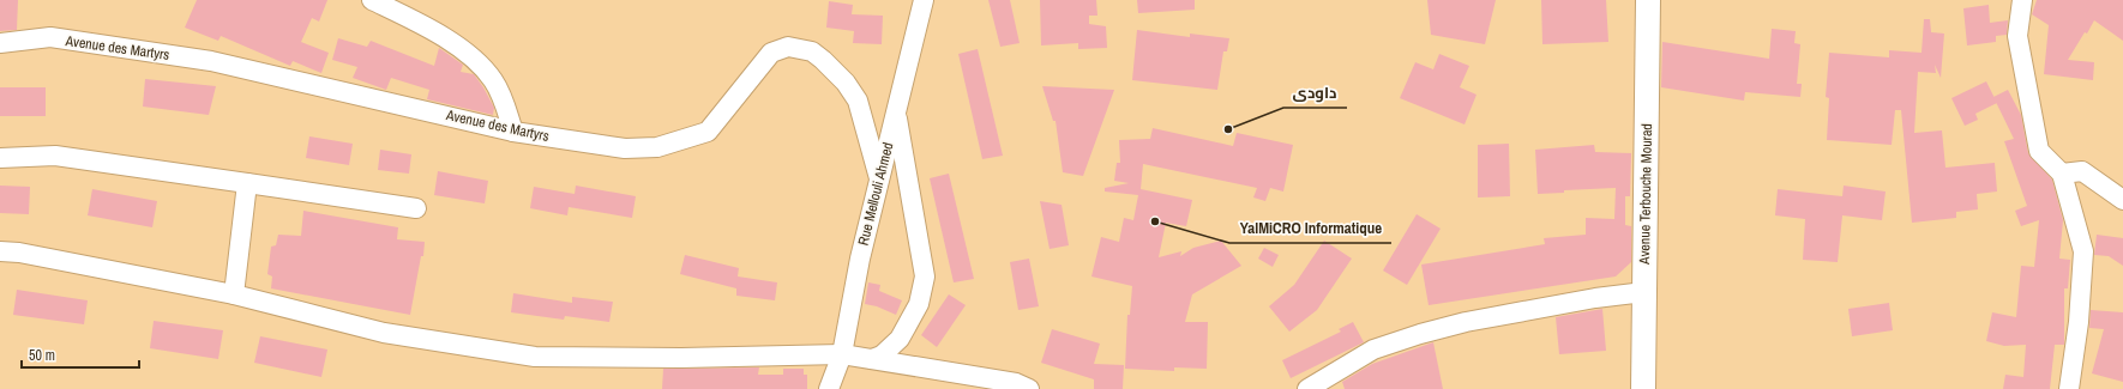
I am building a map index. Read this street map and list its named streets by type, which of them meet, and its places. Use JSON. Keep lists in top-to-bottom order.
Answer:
{
  "streets": {
    "main road": ["Avenue Terbouche Mourad"],
    "street": ["Avenue des Martyrs", "Rue Mellouli Ahmed"]
  },
  "crossings": [
    ["Avenue des Martyrs", "Rue Mellouli Ahmed"]
  ],
  "places": ["داودى", "YalMiCRO Informatique"],
  "scale_bar": "50 m"
}
